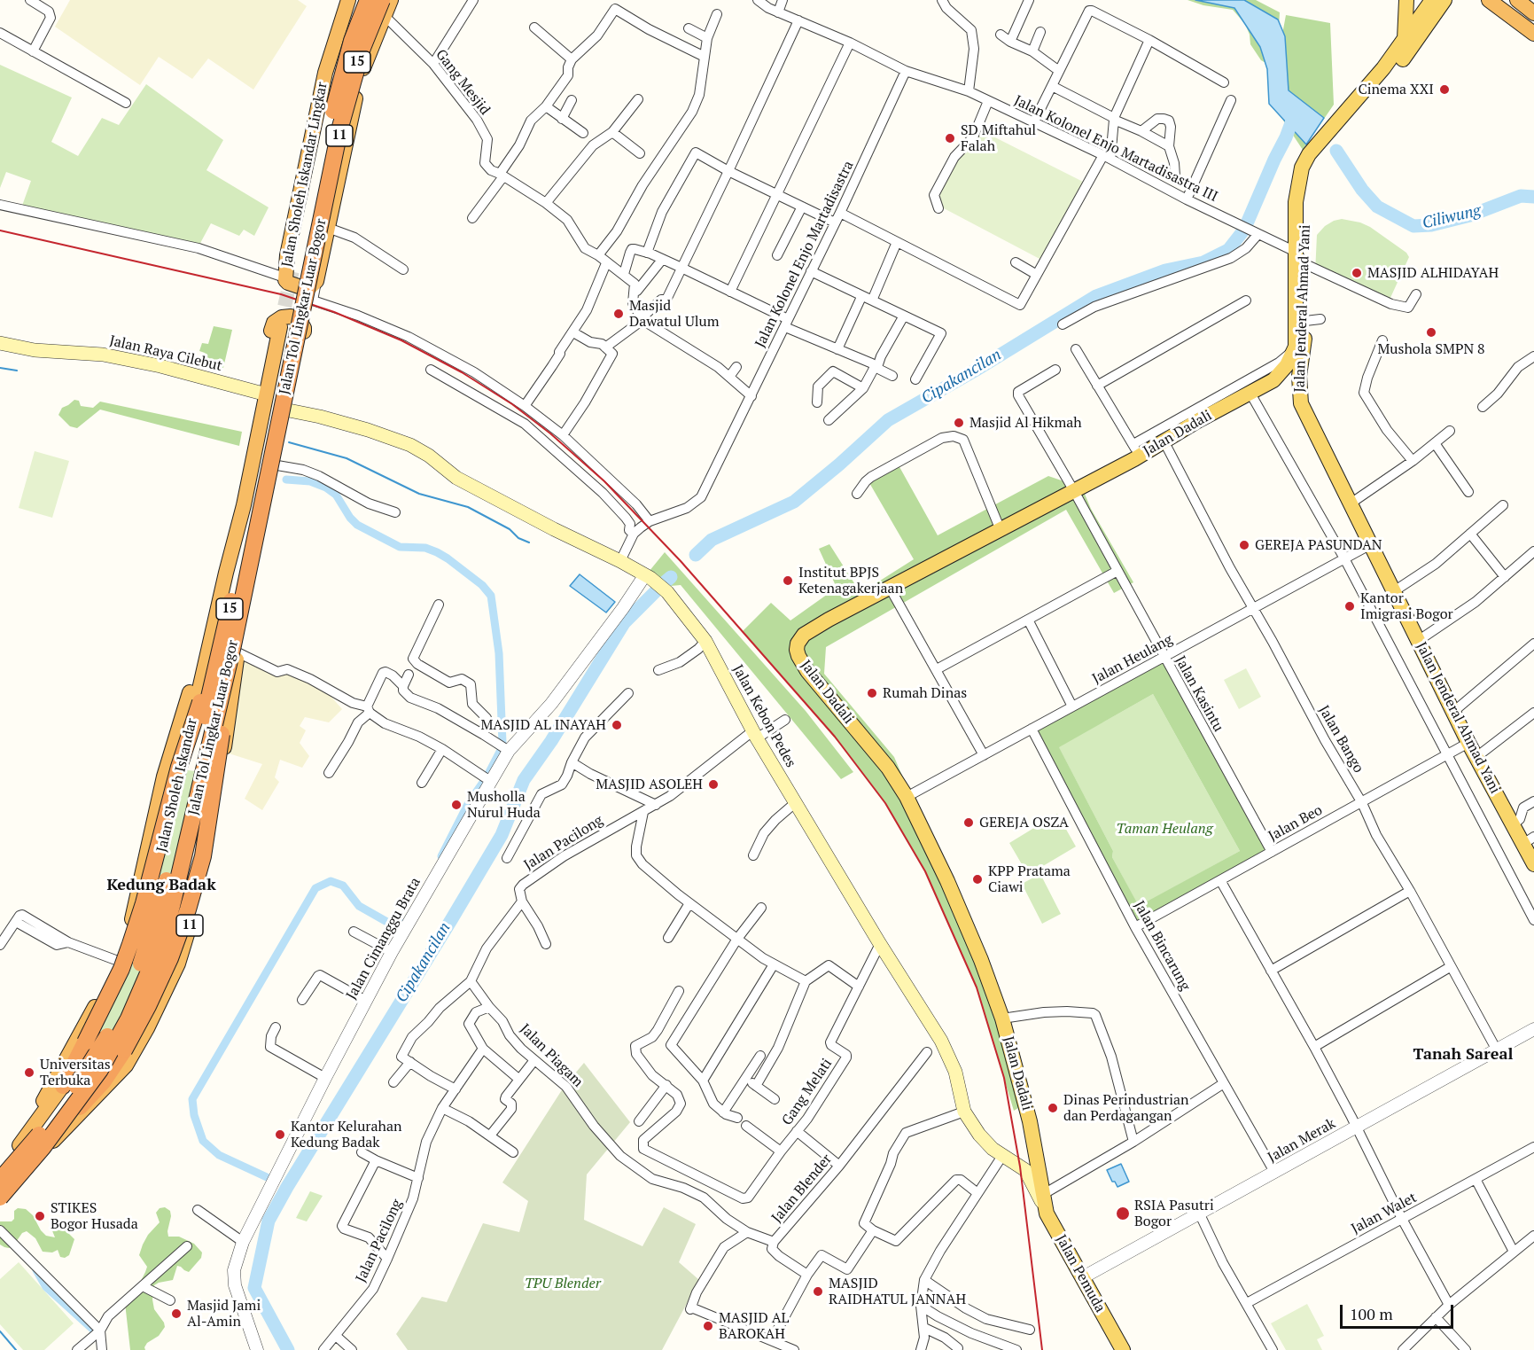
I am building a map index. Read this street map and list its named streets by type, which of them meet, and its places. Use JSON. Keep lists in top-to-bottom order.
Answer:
{
  "streets": {
    "highway": [
      "15",
      "11",
      "Jalan Sholeh Iskandar Lingkar",
      "Jalan Tol Lingkar Luar Bogor",
      "Jalan Sholeh Iskandar"
    ],
    "main road": [
      "Jalan Jenderal Ahmad Yani",
      "Jalan Raya Cilebut",
      "Jalan Dadali",
      "Jalan Kebon Pedes",
      "Jalan Pemuda"
    ],
    "street": [
      "Gang Mesjid",
      "Jalan Kolonel Enjo Martadisastra III",
      "Jalan Kolonel Enjo Martadisastra",
      "Jalan Heulang",
      "Jalan Kasintu",
      "Jalan Bango",
      "Jalan Beo",
      "Jalan Pacilong",
      "Jalan Cimanggu Brata",
      "Jalan Bincarung",
      "Jalan Piagam",
      "Gang Melati",
      "Jalan Merak",
      "Jalan Blender",
      "Jalan Walet"
    ]
  },
  "crossings": [
    ["Gang Mesjid", "11"],
    ["Gang Mesjid", "Jalan Tol Lingkar Luar Bogor"],
    ["11", "Jalan Sholeh Iskandar Lingkar"],
    ["11", "Jalan Tol Lingkar Luar Bogor"],
    ["Jalan Kolonel Enjo Martadisastra III", "Jalan Kolonel Enjo Martadisastra"],
    ["Jalan Kolonel Enjo Martadisastra III", "Jalan Jenderal Ahmad Yani"],
    ["Jalan Kolonel Enjo Martadisastra", "Jalan Kebon Pedes"],
    ["Jalan Tol Lingkar Luar Bogor", "Jalan Sholeh Iskandar"],
    ["Jalan Jenderal Ahmad Yani", "Jalan Dadali"],
    ["Jalan Jenderal Ahmad Yani", "Jalan Heulang"],
    ["Jalan Jenderal Ahmad Yani", "Jalan Beo"],
    ["Jalan Raya Cilebut", "Jalan Sholeh Iskandar"],
    ["Jalan Dadali", "Jalan Heulang"],
    ["Jalan Dadali", "Jalan Kasintu"],
    ["Jalan Dadali", "Jalan Bango"],
    ["Jalan Dadali", "Jalan Pemuda"],
    ["Jalan Heulang", "Jalan Kasintu"],
    ["Jalan Heulang", "Jalan Bango"],
    ["Jalan Heulang", "Jalan Bincarung"],
    ["Jalan Kasintu", "Jalan Beo"],
    ["Jalan Kebon Pedes", "Jalan Pacilong"],
    ["Jalan Kebon Pedes", "Jalan Cimanggu Brata"],
    ["Jalan Kebon Pedes", "Gang Melati"],
    ["Jalan Kebon Pedes", "Jalan Blender"],
    ["Jalan Kebon Pedes", "Jalan Pemuda"],
    ["Jalan Bango", "Jalan Beo"],
    ["Jalan Bango", "Jalan Merak"],
    ["Jalan Beo", "Jalan Bincarung"],
    ["Jalan Bincarung", "Jalan Merak"],
    ["Jalan Piagam", "Jalan Blender"],
    ["Jalan Merak", "Jalan Pemuda"]
  ],
  "districts": ["Kedung Badak", "Tanah Sareal"],
  "water": ["Ciliwung", "Cipakancilan"],
  "parks": ["Taman Heulang", "TPU Blender"],
  "places": [
    "Cinema XXI",
    "SD Miftahul Falah",
    "MASJID ALHIDAYAH",
    "Masjid Dawatul Ulum",
    "Mushola SMPN 8",
    "Masjid Al Hikmah",
    "GEREJA PASUNDAN",
    "Institut BPJS Ketenagakerjaan",
    "Kantor Imigrasi Bogor",
    "Rumah Dinas",
    "MASJID AL INAYAH",
    "MASJID ASOLEH",
    "Musholla Nurul Huda",
    "GEREJA OSZA",
    "KPP Pratama Ciawi",
    "Universitas Terbuka",
    "Dinas Perindustrian dan Perdagangan",
    "Kantor Kelurahan Kedung Badak",
    "RSIA Pasutri Bogor",
    "STIKES Bogor Husada",
    "MASJID RAIDHATUL JANNAH",
    "Masjid Jami Al-Amin",
    "MASJID AL BAROKAH"
  ],
  "scale_bar": "100 m"
}
